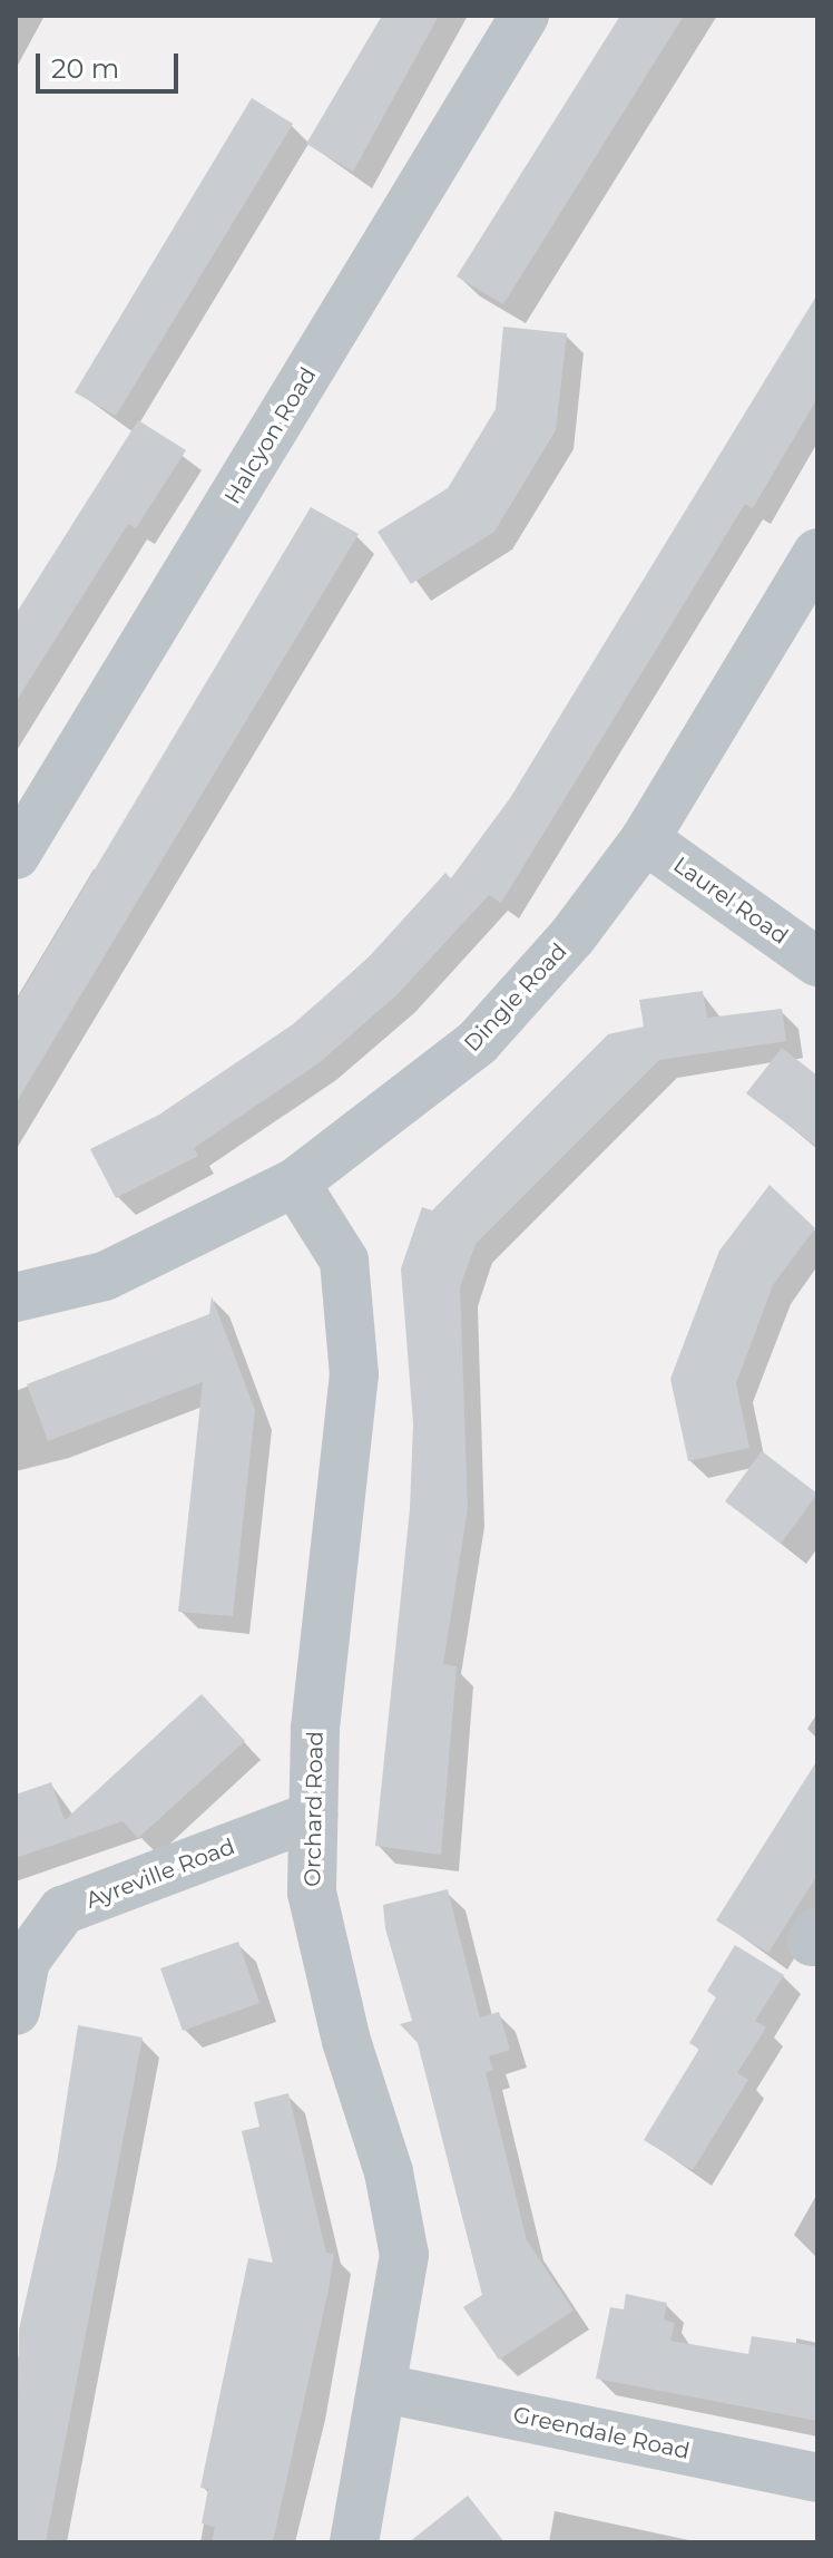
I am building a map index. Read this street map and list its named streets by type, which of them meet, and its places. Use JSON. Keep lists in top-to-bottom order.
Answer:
{
  "streets": {
    "street": [
      "Halcyon Road",
      "Laurel Road",
      "Dingle Road",
      "Orchard Road",
      "Ayreville Road",
      "Greendale Road"
    ]
  },
  "crossings": [
    ["Laurel Road", "Dingle Road"],
    ["Dingle Road", "Orchard Road"],
    ["Orchard Road", "Ayreville Road"],
    ["Orchard Road", "Greendale Road"]
  ],
  "scale_bar": "20 m"
}
